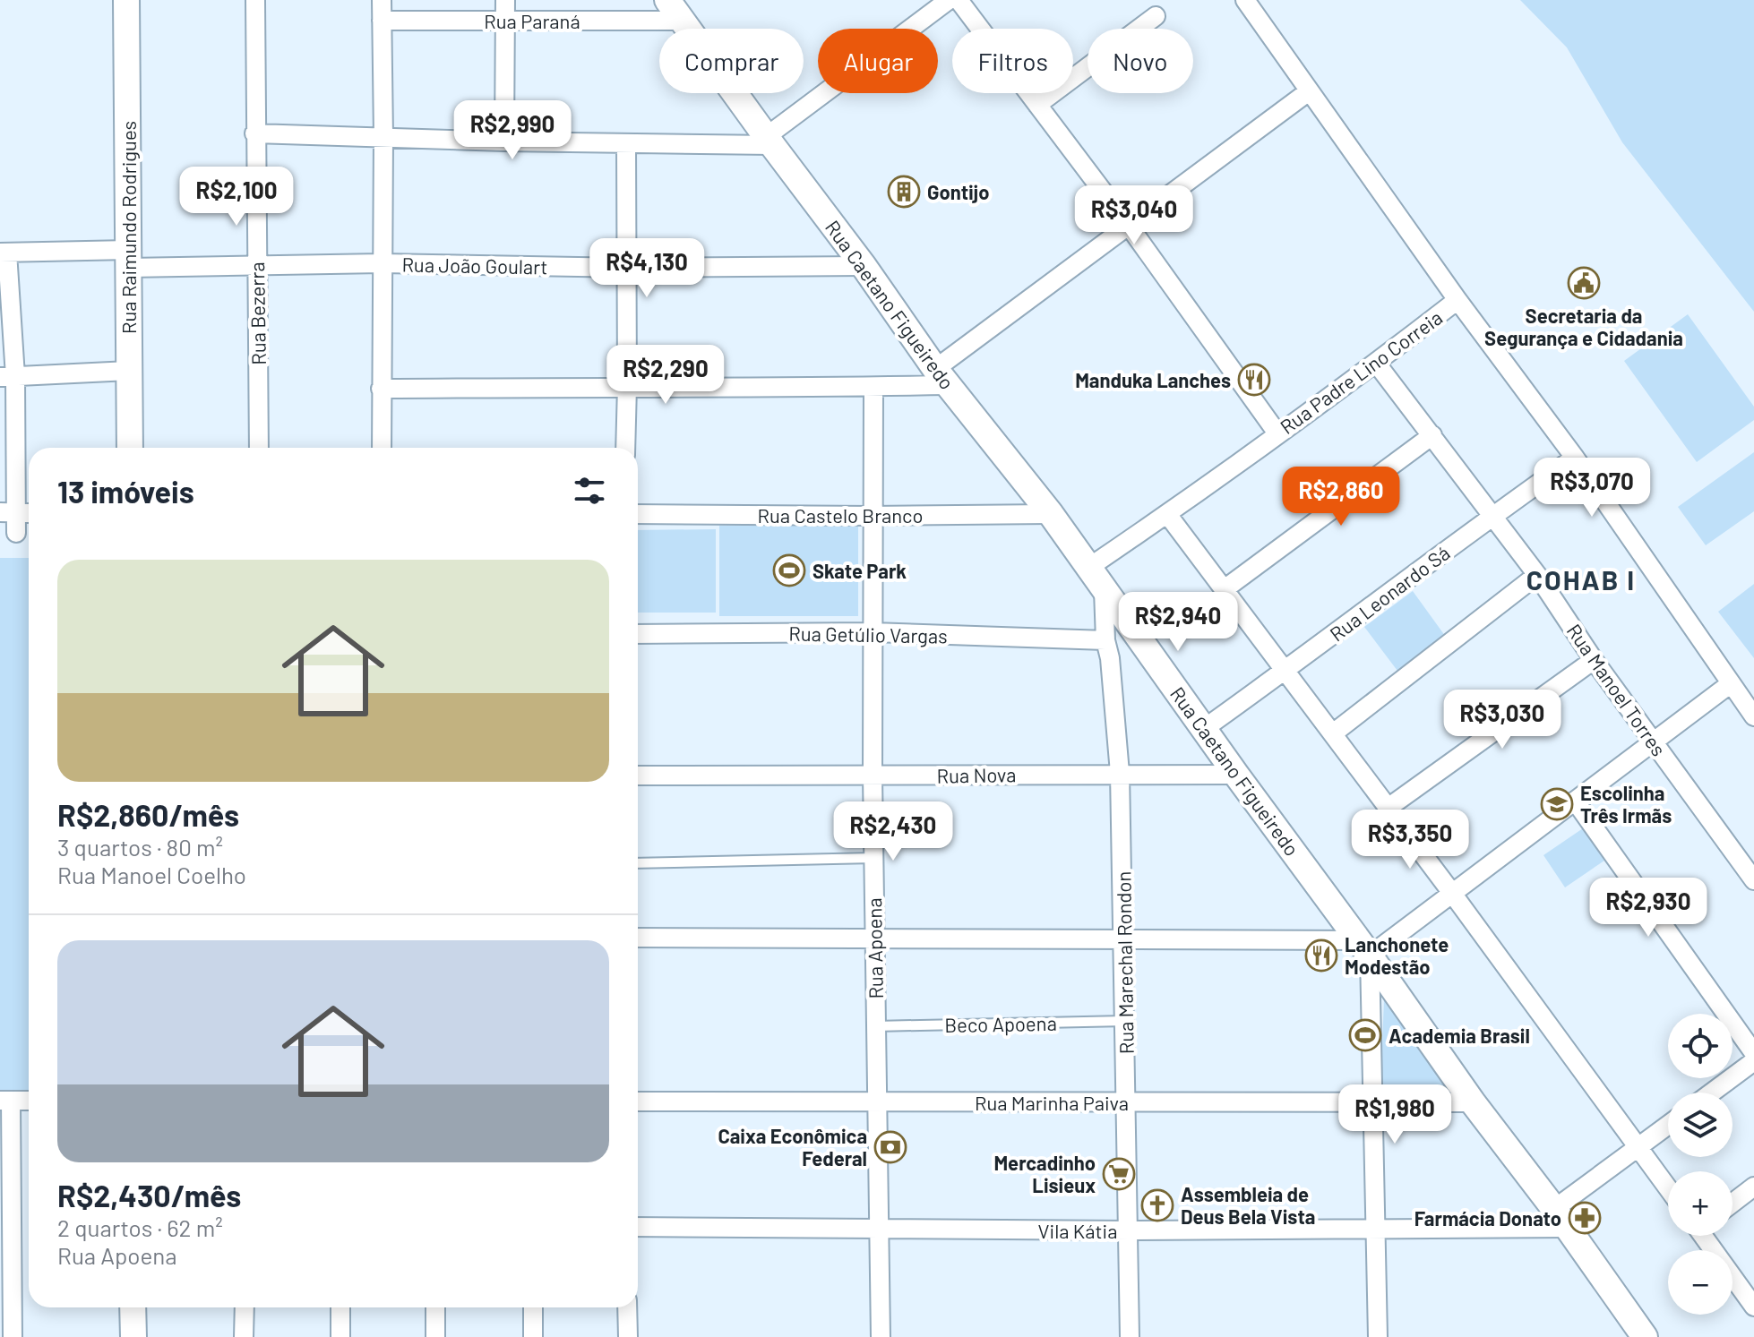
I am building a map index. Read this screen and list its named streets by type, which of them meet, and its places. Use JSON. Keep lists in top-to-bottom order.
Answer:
{
  "streets": {
    "main road": ["Rua Raimundo Rodrigues", "Rua Caetano Figueiredo"],
    "street": [
      "Rua Paraná",
      "Rua João Goulart",
      "Rua Bezerra",
      "Rua Padre Lino Correia",
      "Rua Castelo Branco",
      "Rua Leonardo Sá",
      "Rua Getúlio Vargas",
      "Rua Manoel Torres",
      "Rua Nova",
      "Rua Apoena",
      "Rua Marechal Rondon",
      "Rua Marinha Paiva",
      "Vila Kátia"
    ],
    "lane": ["Beco Apoena"]
  },
  "crossings": [
    ["Rua Paraná", "Rua Caetano Figueiredo"],
    ["Rua Raimundo Rodrigues", "Rua João Goulart"],
    ["Rua João Goulart", "Rua Caetano Figueiredo"],
    ["Rua João Goulart", "Rua Bezerra"],
    ["Rua Caetano Figueiredo", "Rua Padre Lino Correia"],
    ["Rua Caetano Figueiredo", "Rua Castelo Branco"],
    ["Rua Caetano Figueiredo", "Rua Leonardo Sá"],
    ["Rua Caetano Figueiredo", "Rua Nova"],
    ["Rua Caetano Figueiredo", "Rua Marechal Rondon"],
    ["Rua Caetano Figueiredo", "Rua Marinha Paiva"],
    ["Rua Caetano Figueiredo", "Vila Kátia"],
    ["Rua Padre Lino Correia", "Rua Manoel Torres"],
    ["Rua Castelo Branco", "Rua Apoena"],
    ["Rua Leonardo Sá", "Rua Manoel Torres"],
    ["Rua Getúlio Vargas", "Rua Apoena"],
    ["Rua Getúlio Vargas", "Rua Marechal Rondon"],
    ["Rua Nova", "Rua Apoena"],
    ["Rua Nova", "Rua Marechal Rondon"],
    ["Rua Apoena", "Beco Apoena"],
    ["Rua Apoena", "Rua Marinha Paiva"],
    ["Rua Apoena", "Vila Kátia"],
    ["Rua Marechal Rondon", "Beco Apoena"],
    ["Rua Marechal Rondon", "Rua Marinha Paiva"],
    ["Rua Marechal Rondon", "Vila Kátia"]
  ],
  "districts": ["COHAB I"],
  "places": {
    "building": ["Gontijo"],
    "public building": ["Secretaria da Segurança e Cidadania"],
    "restaurant": ["Manduka Lanches", "Lanchonete Modestão"],
    "sports": ["Skate Park", "Academia Brasil"],
    "school or university": ["Escolinha Três Irmãs"],
    "bank": ["Caixa Econômica Federal"],
    "supermarket": ["Mercadinho Lisieux"],
    "church": ["Assembleia de Deus Bela Vista"],
    "pharmacy": ["Farmácia Donato"]
  },
  "page": {
    "chip": [
      "Comprar",
      "Alugar",
      "Filtros",
      "Novo"
    ],
    "price": [
      "R$2,990",
      "R$2,100",
      "R$3,040",
      "R$4,130",
      "R$2,290",
      "R$3,070",
      "R$2,860",
      "R$2,940",
      "R$3,030",
      "R$2,430",
      "R$3,350",
      "R$2,930",
      "R$1,980"
    ],
    "heading": "13 imóveis",
    "list": [
      {
        "name": "R$2,860/mês",
        "note": "3 quartos · 80 m² · Rua Manoel Coelho"
      },
      {
        "name": "R$2,430/mês",
        "note": "2 quartos · 62 m² · Rua Apoena"
      }
    ],
    "map_buttons": ["+", "−"]
  }
}
